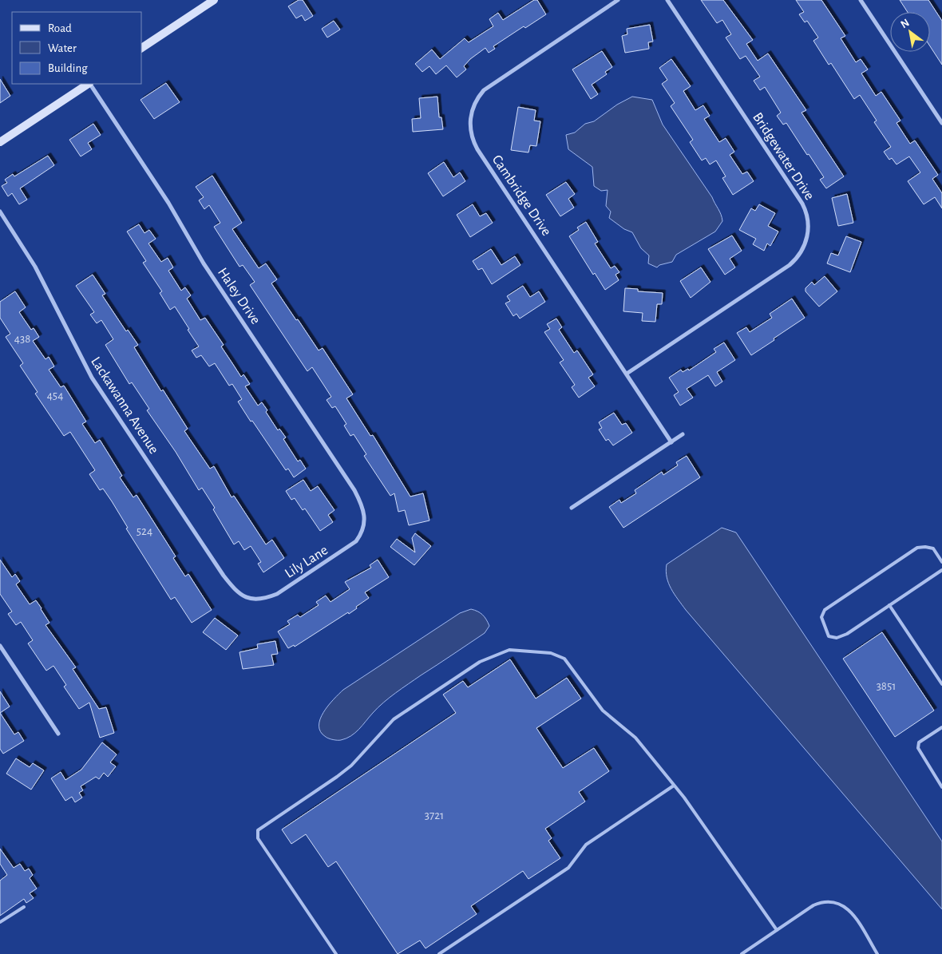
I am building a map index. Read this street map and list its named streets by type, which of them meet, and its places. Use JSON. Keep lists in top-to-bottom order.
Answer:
{
  "streets": {
    "street": [
      "Bridgewater Drive",
      "Cambridge Drive",
      "Haley Drive",
      "Lackawanna Avenue",
      "Lily Lane"
    ]
  },
  "crossings": [
    ["Bridgewater Drive", "Cambridge Drive"],
    ["Haley Drive", "Lily Lane"],
    ["Lackawanna Avenue", "Lily Lane"]
  ],
  "house_numbers": [
    "438",
    "454",
    "524",
    "3851",
    "3721"
  ],
  "legend": ["Road", "Water", "Building"],
  "north": "top left"
}
